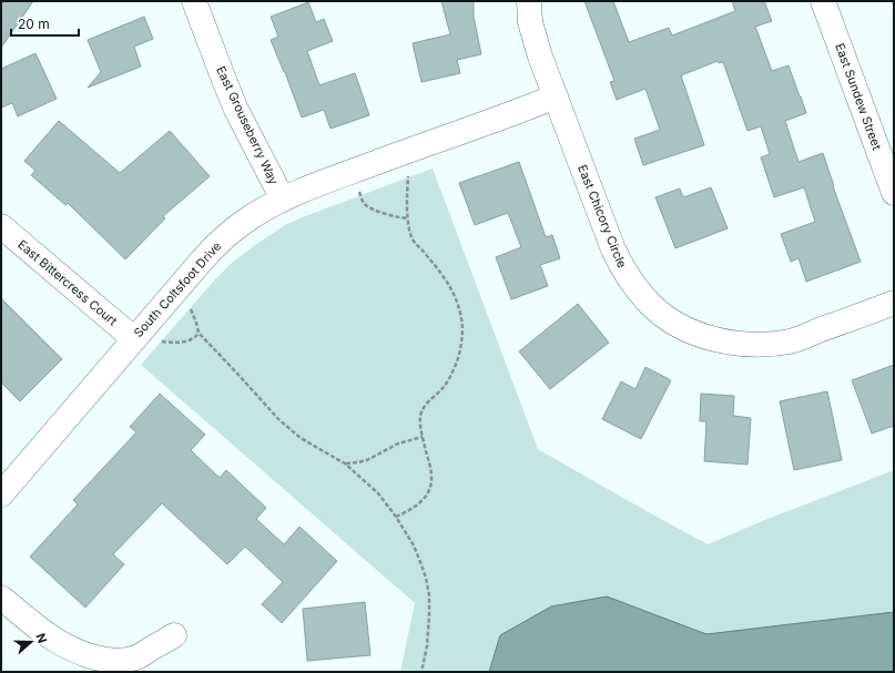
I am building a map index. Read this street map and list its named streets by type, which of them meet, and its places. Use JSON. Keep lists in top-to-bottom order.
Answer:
{
  "streets": {
    "street": [
      "East Sundew Street",
      "East Grouseberry Way",
      "East Chicory Circle",
      "East Bittercress Court",
      "South Coltsfoot Drive"
    ]
  },
  "crossings": [
    ["East Grouseberry Way", "South Coltsfoot Drive"],
    ["East Chicory Circle", "South Coltsfoot Drive"],
    ["East Bittercress Court", "South Coltsfoot Drive"]
  ],
  "scale_bar": "20 m",
  "north": "right"
}
